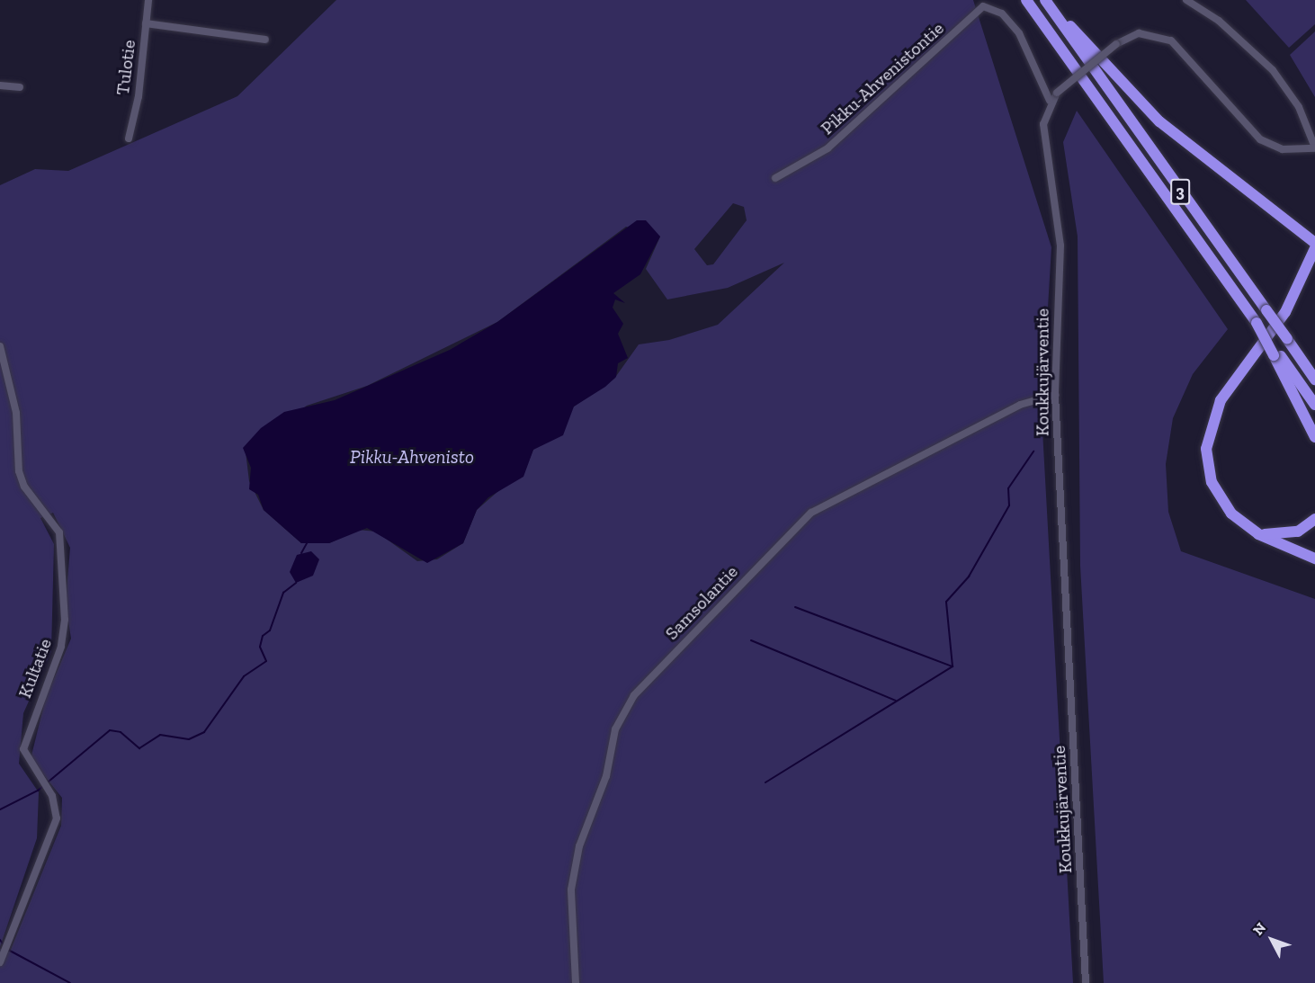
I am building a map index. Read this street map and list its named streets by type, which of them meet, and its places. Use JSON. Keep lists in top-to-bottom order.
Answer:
{
  "streets": {
    "highway": ["3"],
    "street": [
      "Tulotie",
      "Pikku-Ahvenistontie",
      "Koukkujärventie",
      "Samsolantie",
      "Kultatie"
    ]
  },
  "crossings": [
    ["Pikku-Ahvenistontie", "Koukkujärventie"],
    ["Koukkujärventie", "Samsolantie"]
  ],
  "water": ["Pikku-Ahvenisto"],
  "north": "top left"
}
